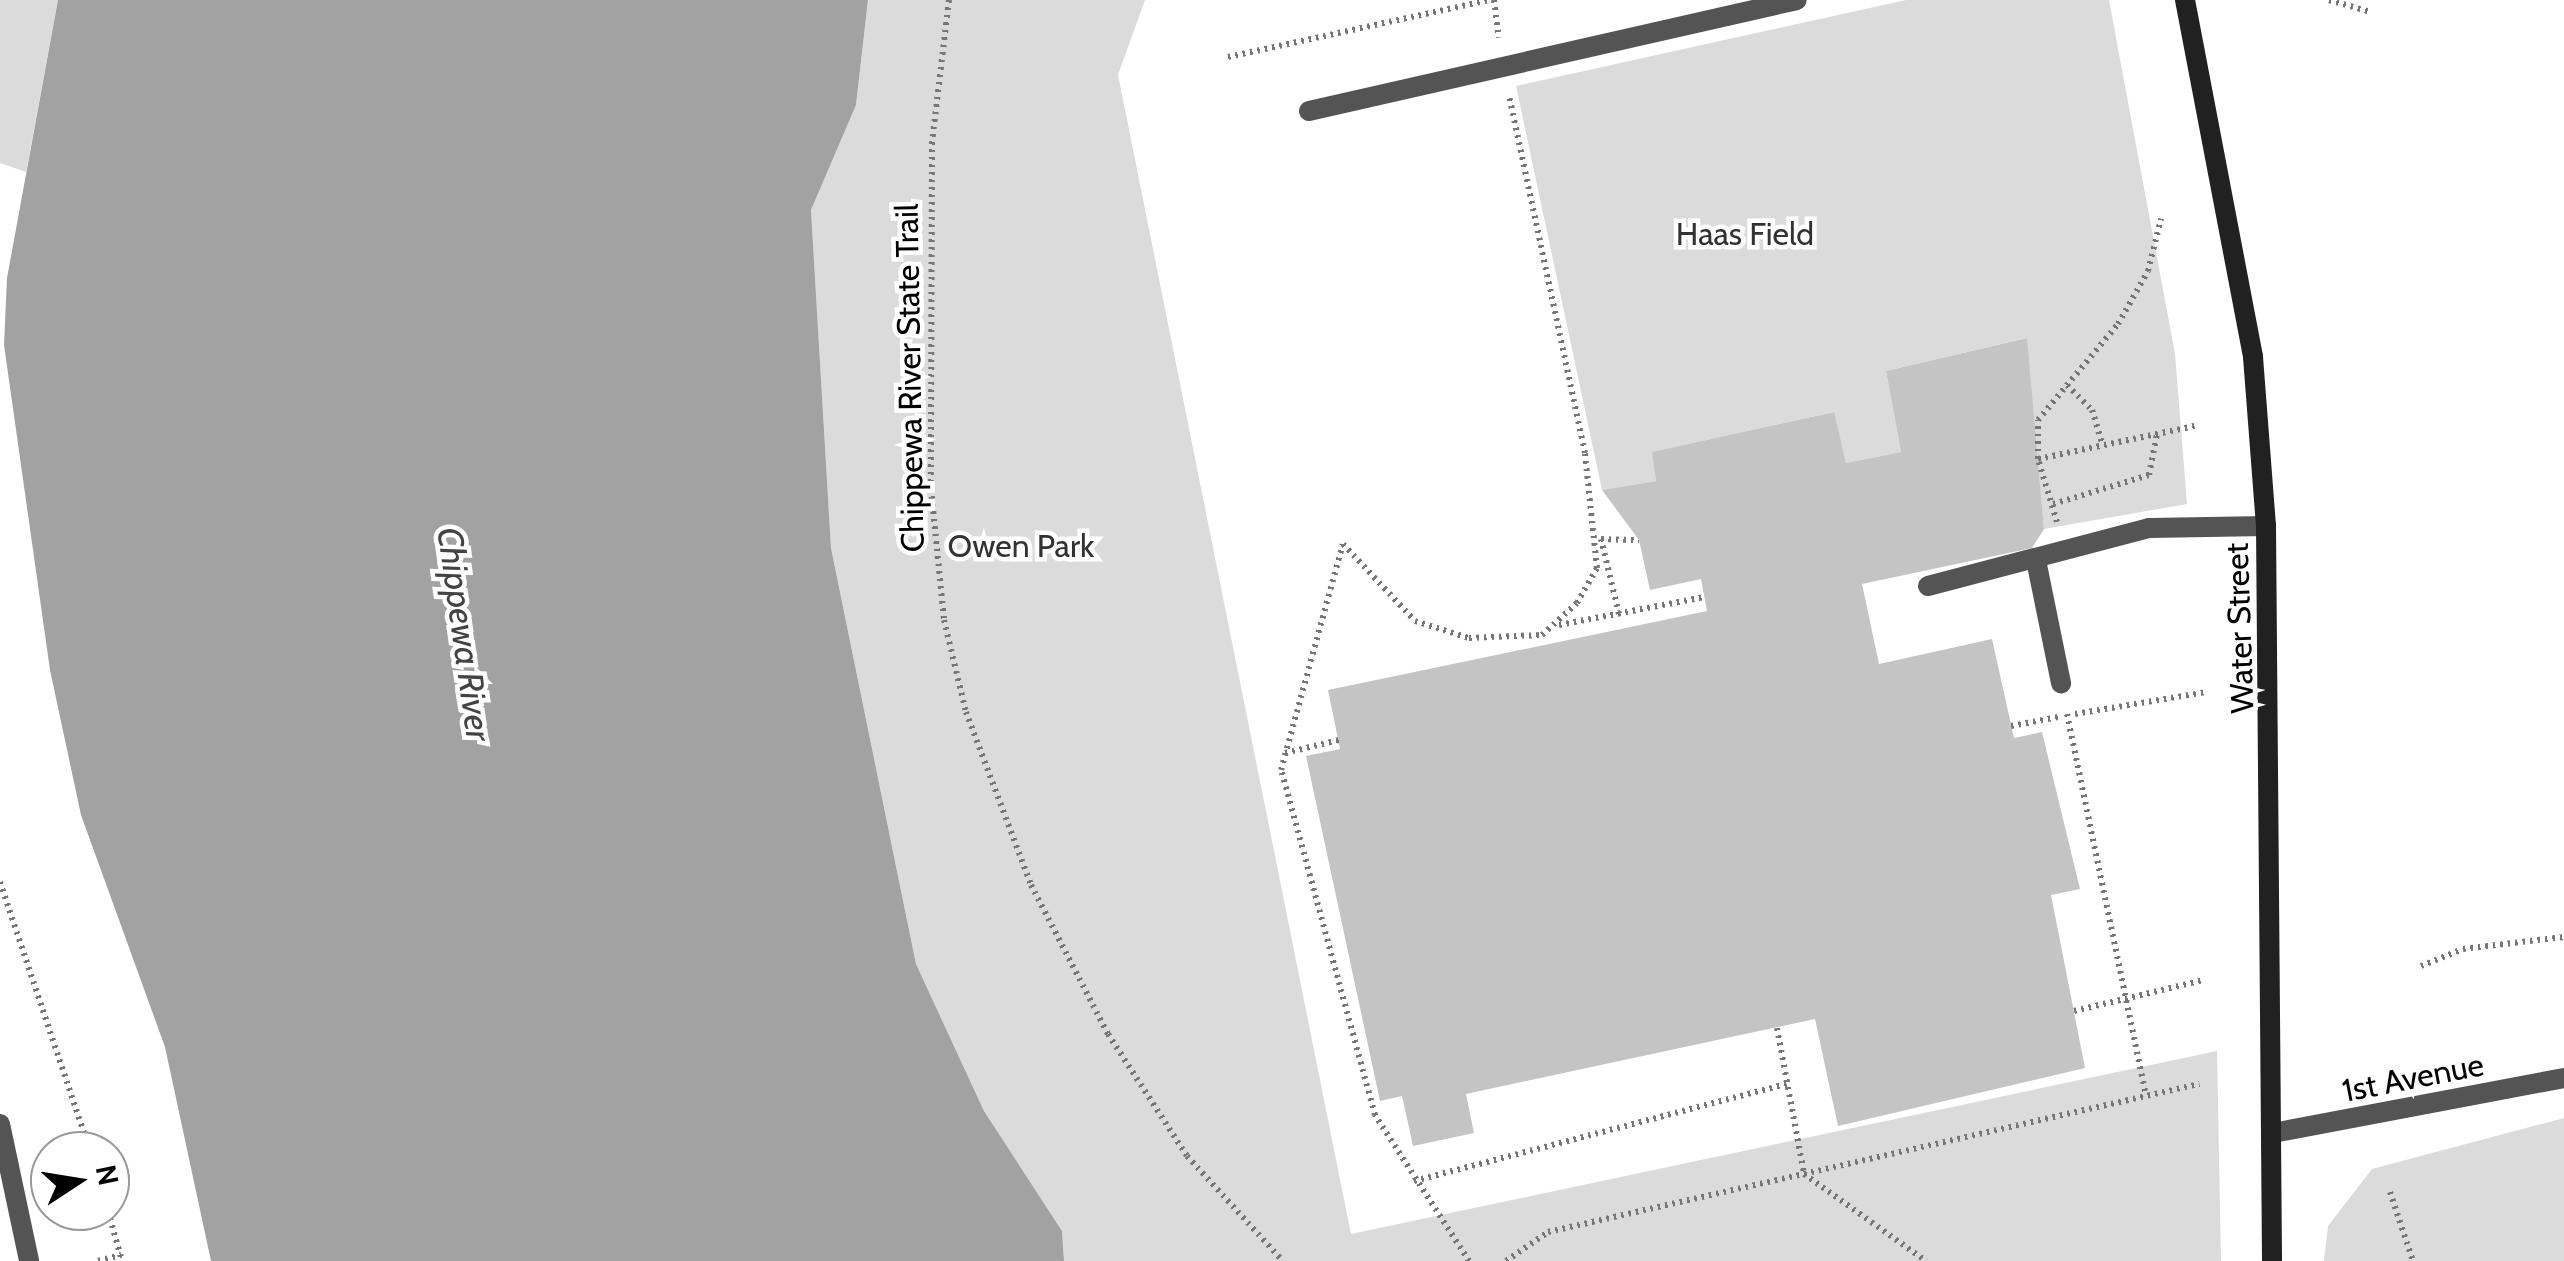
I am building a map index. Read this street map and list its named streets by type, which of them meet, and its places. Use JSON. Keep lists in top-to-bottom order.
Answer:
{
  "streets": {
    "main road": ["Water Street"],
    "street": ["1st Avenue"],
    "path": ["Chippewa River State Trail"]
  },
  "crossings": [
    ["Water Street", "1st Avenue"]
  ],
  "water": ["Chippewa River"],
  "parks": ["Haas Field", "Owen Park"],
  "north": "right"
}
